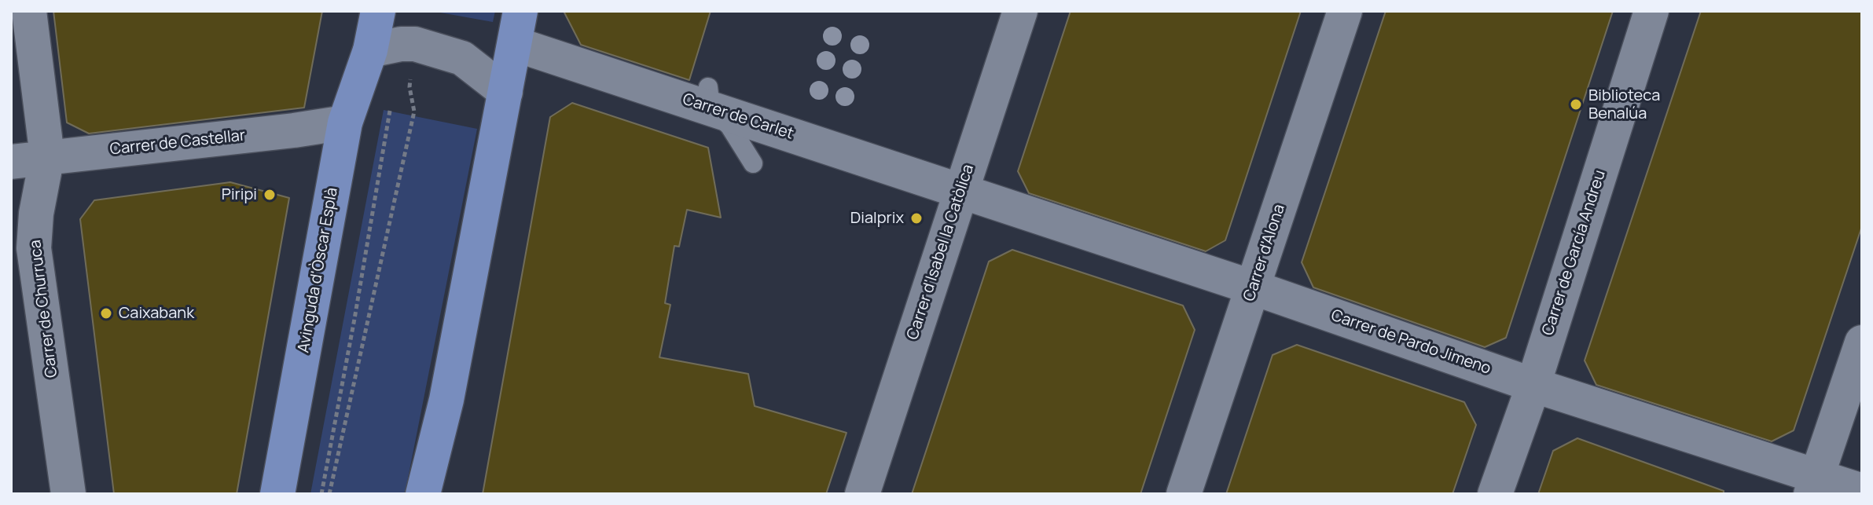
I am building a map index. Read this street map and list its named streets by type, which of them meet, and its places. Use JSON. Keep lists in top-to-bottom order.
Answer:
{
  "streets": {
    "main road": ["Avinguda d'Òscar Esplà"],
    "street": [
      "Carrer de Carlet",
      "Carrer de Castellar",
      "Carrer d'Isabel la Catòlica",
      "Carrer d'Alona",
      "Carrer de García Andreu",
      "Carrer de Churruca",
      "Carrer de Pardo Jimeno"
    ]
  },
  "crossings": [
    ["Carrer de Carlet", "Carrer d'Isabel la Catòlica"],
    ["Carrer de Carlet", "Carrer de Pardo Jimeno"],
    ["Carrer de Castellar", "Avinguda d'Òscar Esplà"],
    ["Carrer de Castellar", "Carrer de Churruca"],
    ["Carrer d'Isabel la Catòlica", "Carrer de Pardo Jimeno"],
    ["Carrer d'Alona", "Carrer de Pardo Jimeno"],
    ["Carrer de García Andreu", "Carrer de Pardo Jimeno"]
  ],
  "places": [
    "Biblioteca Benalúa",
    "Piripi",
    "Dialprix",
    "Caixabank"
  ]
}
